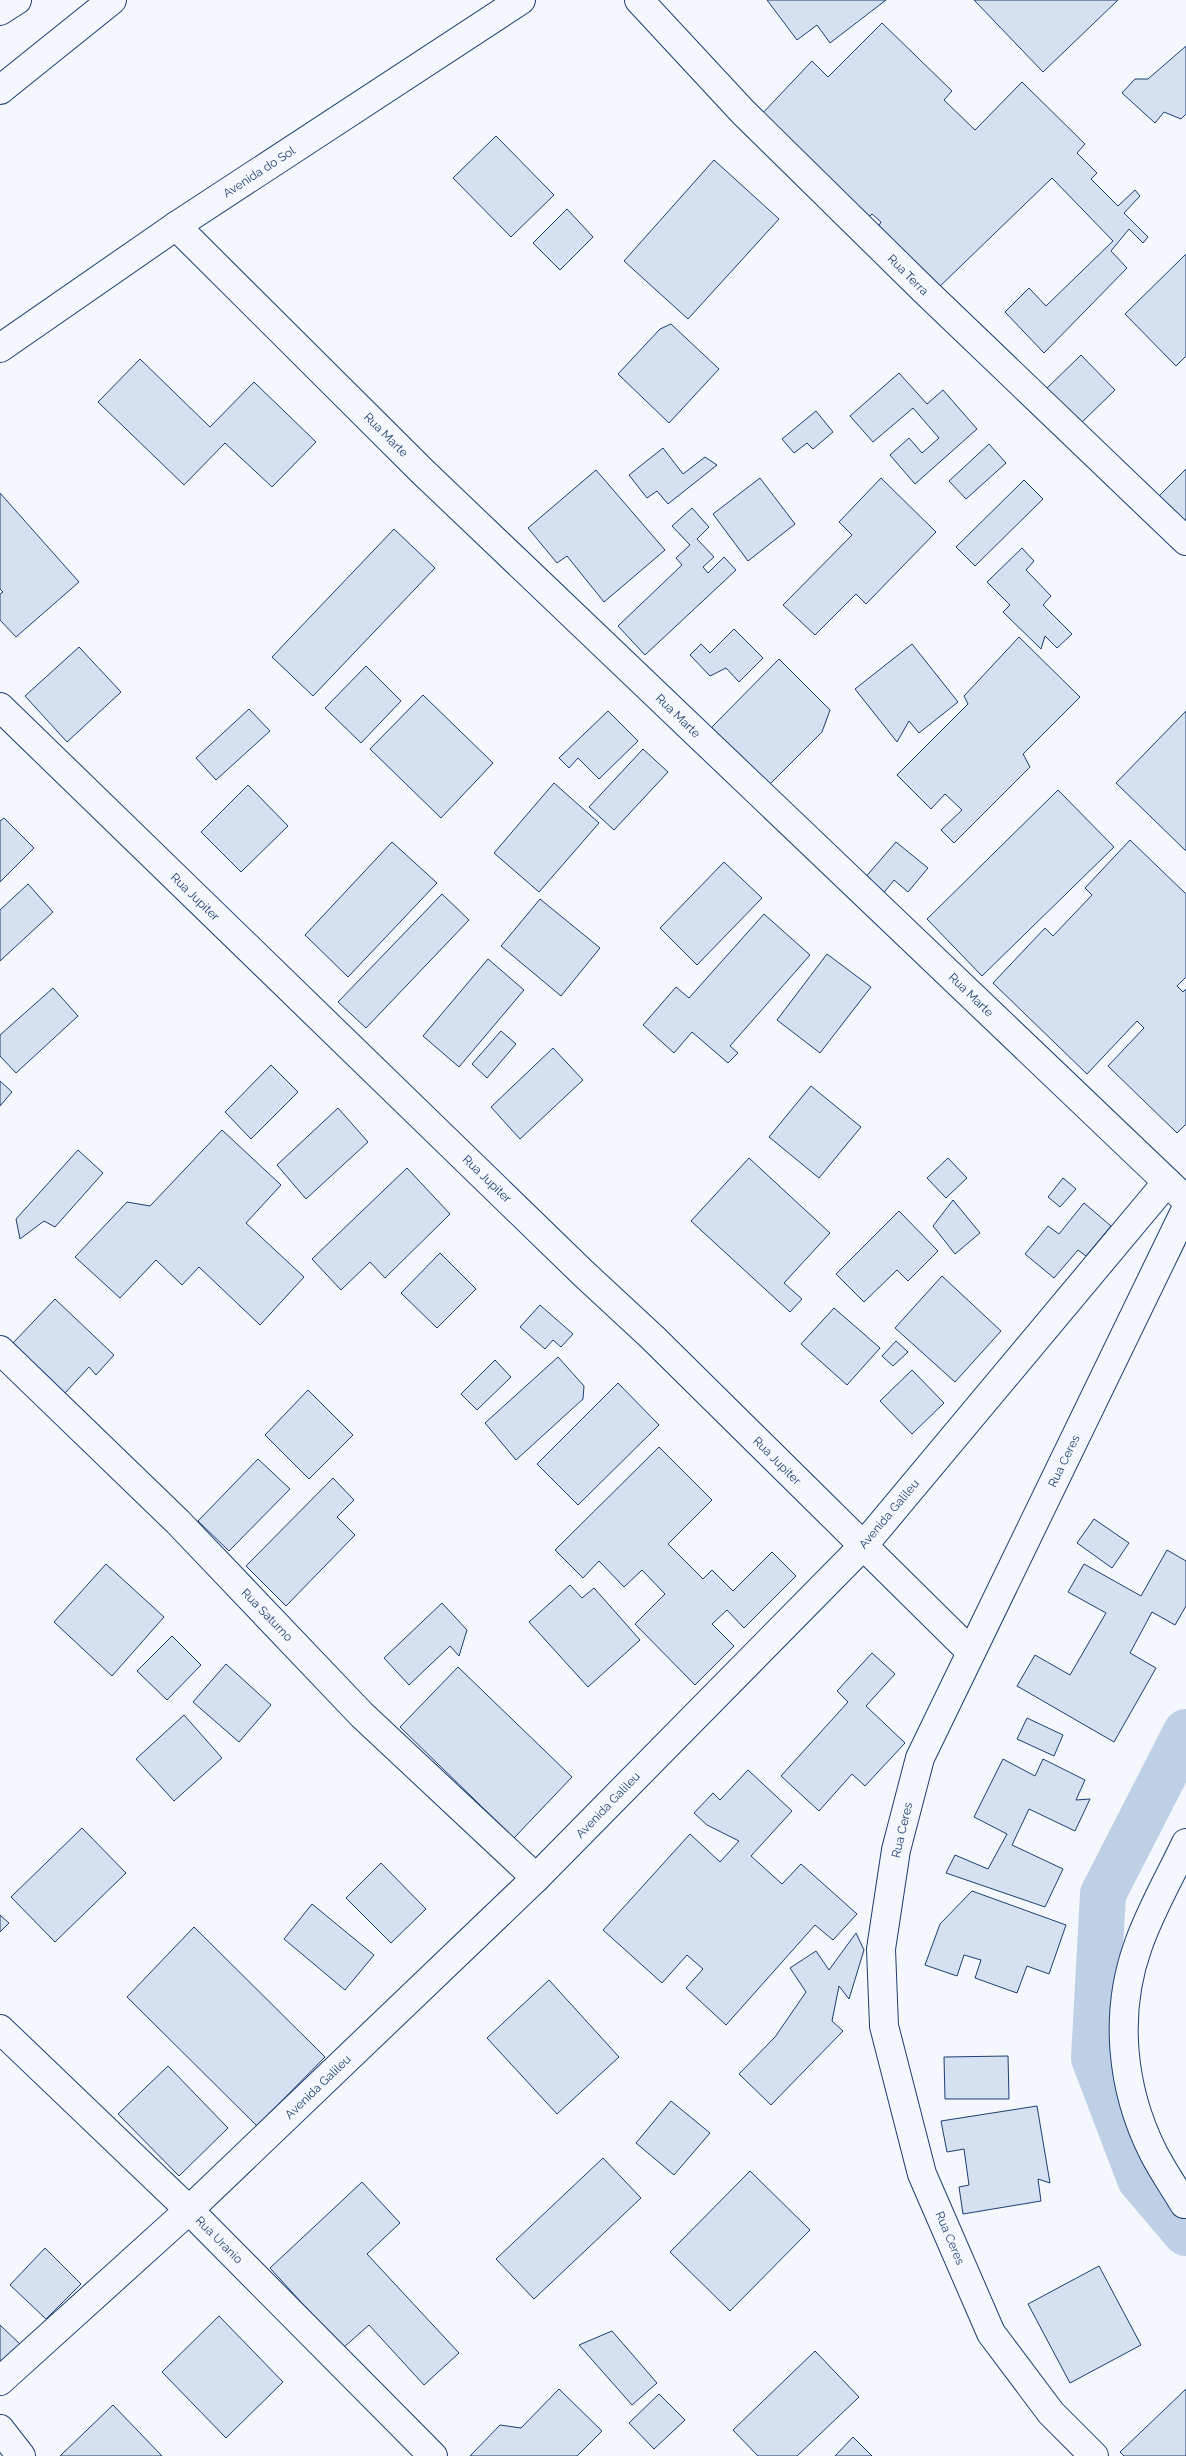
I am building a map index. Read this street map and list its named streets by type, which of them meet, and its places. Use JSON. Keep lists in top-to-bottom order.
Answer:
{
  "streets": {
    "main road": [
      "Avenida do Sol",
      "Rua Terra",
      "Rua Marte",
      "Rua Jupiter",
      "Rua Ceres",
      "Avenida Galileu",
      "Rua Saturno",
      "Rua Uranio"
    ]
  },
  "crossings": [
    ["Avenida do Sol", "Rua Marte"],
    ["Rua Marte", "Avenida Galileu"],
    ["Rua Jupiter", "Rua Ceres"],
    ["Rua Jupiter", "Avenida Galileu"],
    ["Avenida Galileu", "Rua Saturno"],
    ["Avenida Galileu", "Rua Uranio"]
  ]
}
